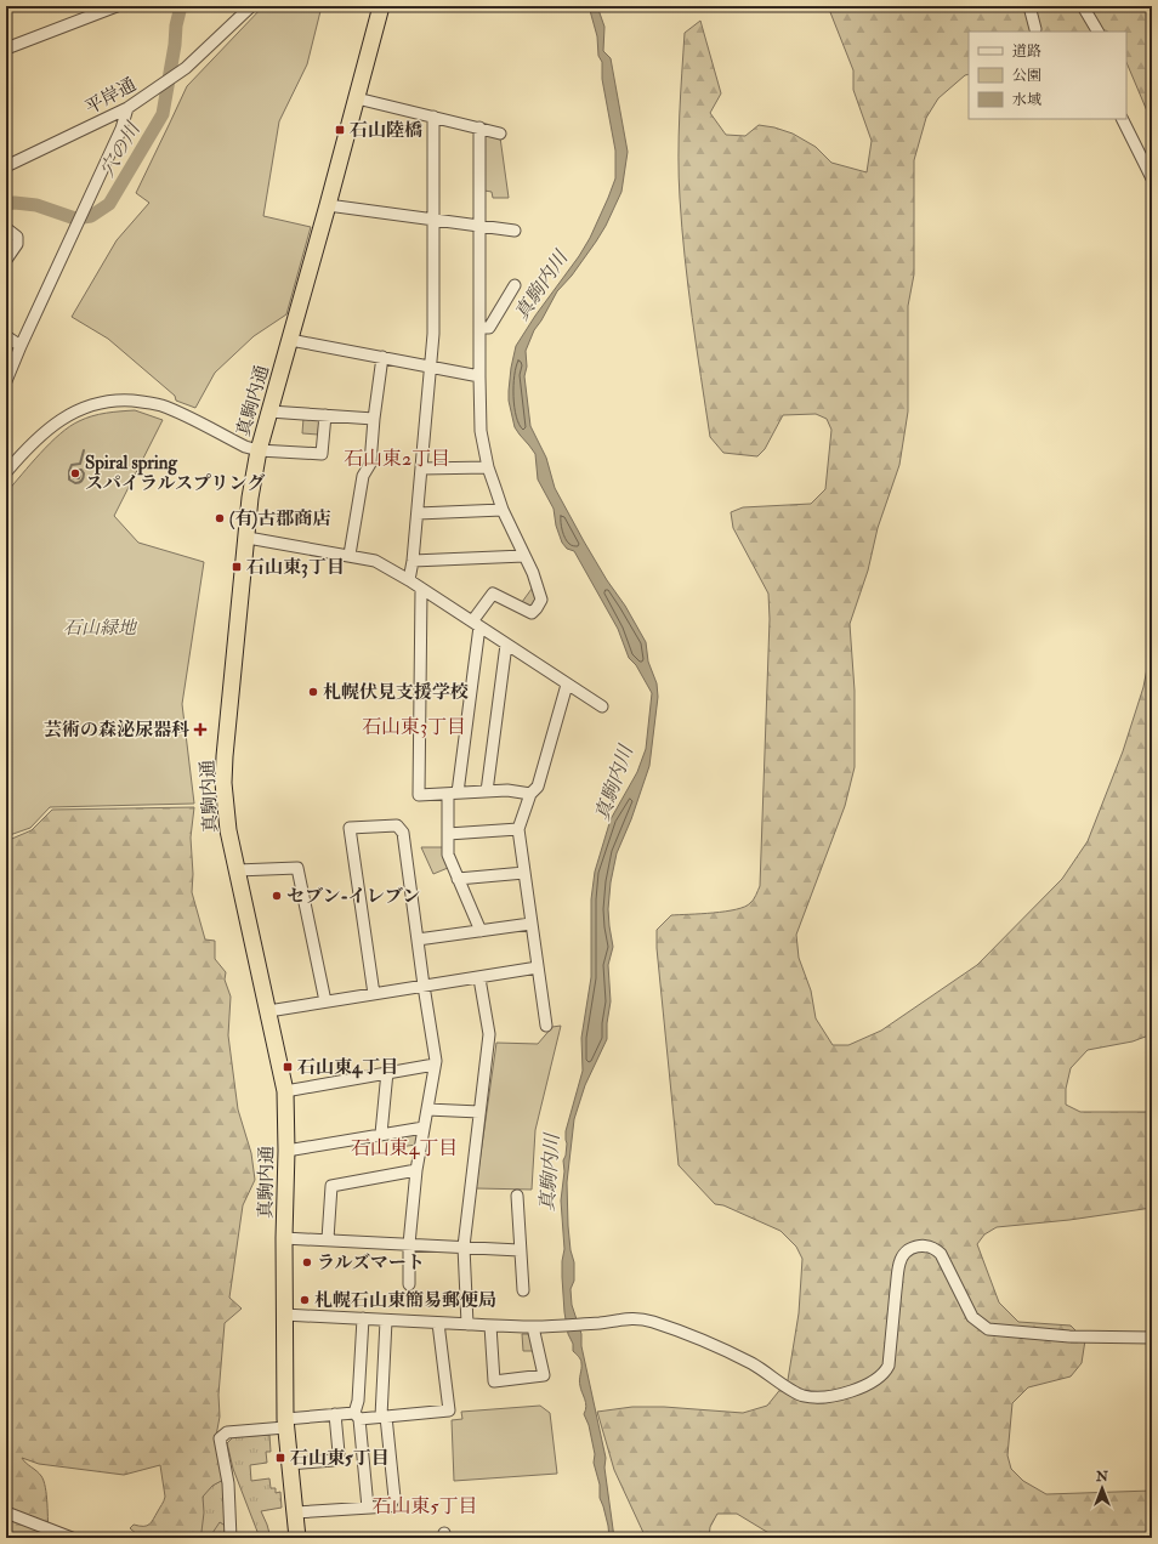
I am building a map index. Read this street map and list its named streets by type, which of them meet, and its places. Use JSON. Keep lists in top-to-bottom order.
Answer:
{
  "streets": {
    "highway": ["真駒内通"],
    "street": ["平岸通"]
  },
  "districts": [
    "石山東2丁目",
    "石山東3丁目",
    "石山東4丁目",
    "石山東5丁目"
  ],
  "water": ["穴の川", "真駒内川"],
  "parks": ["石山緑地"],
  "places": {
    "transit": [
      "石山陸橋",
      "石山東3丁目",
      "石山東4丁目",
      "石山東5丁目"
    ],
    "other": [
      "Spiral spring スパイラルスプリング",
      "(有)古郡商店",
      "札幌伏見支援学校",
      "セブン-イレブン",
      "ラルズマート",
      "札幌石山東簡易郵便局"
    ],
    "health": ["芸術の森泌尿器科"]
  },
  "legend": ["道路", "公園", "水域"],
  "north": "top"
}
